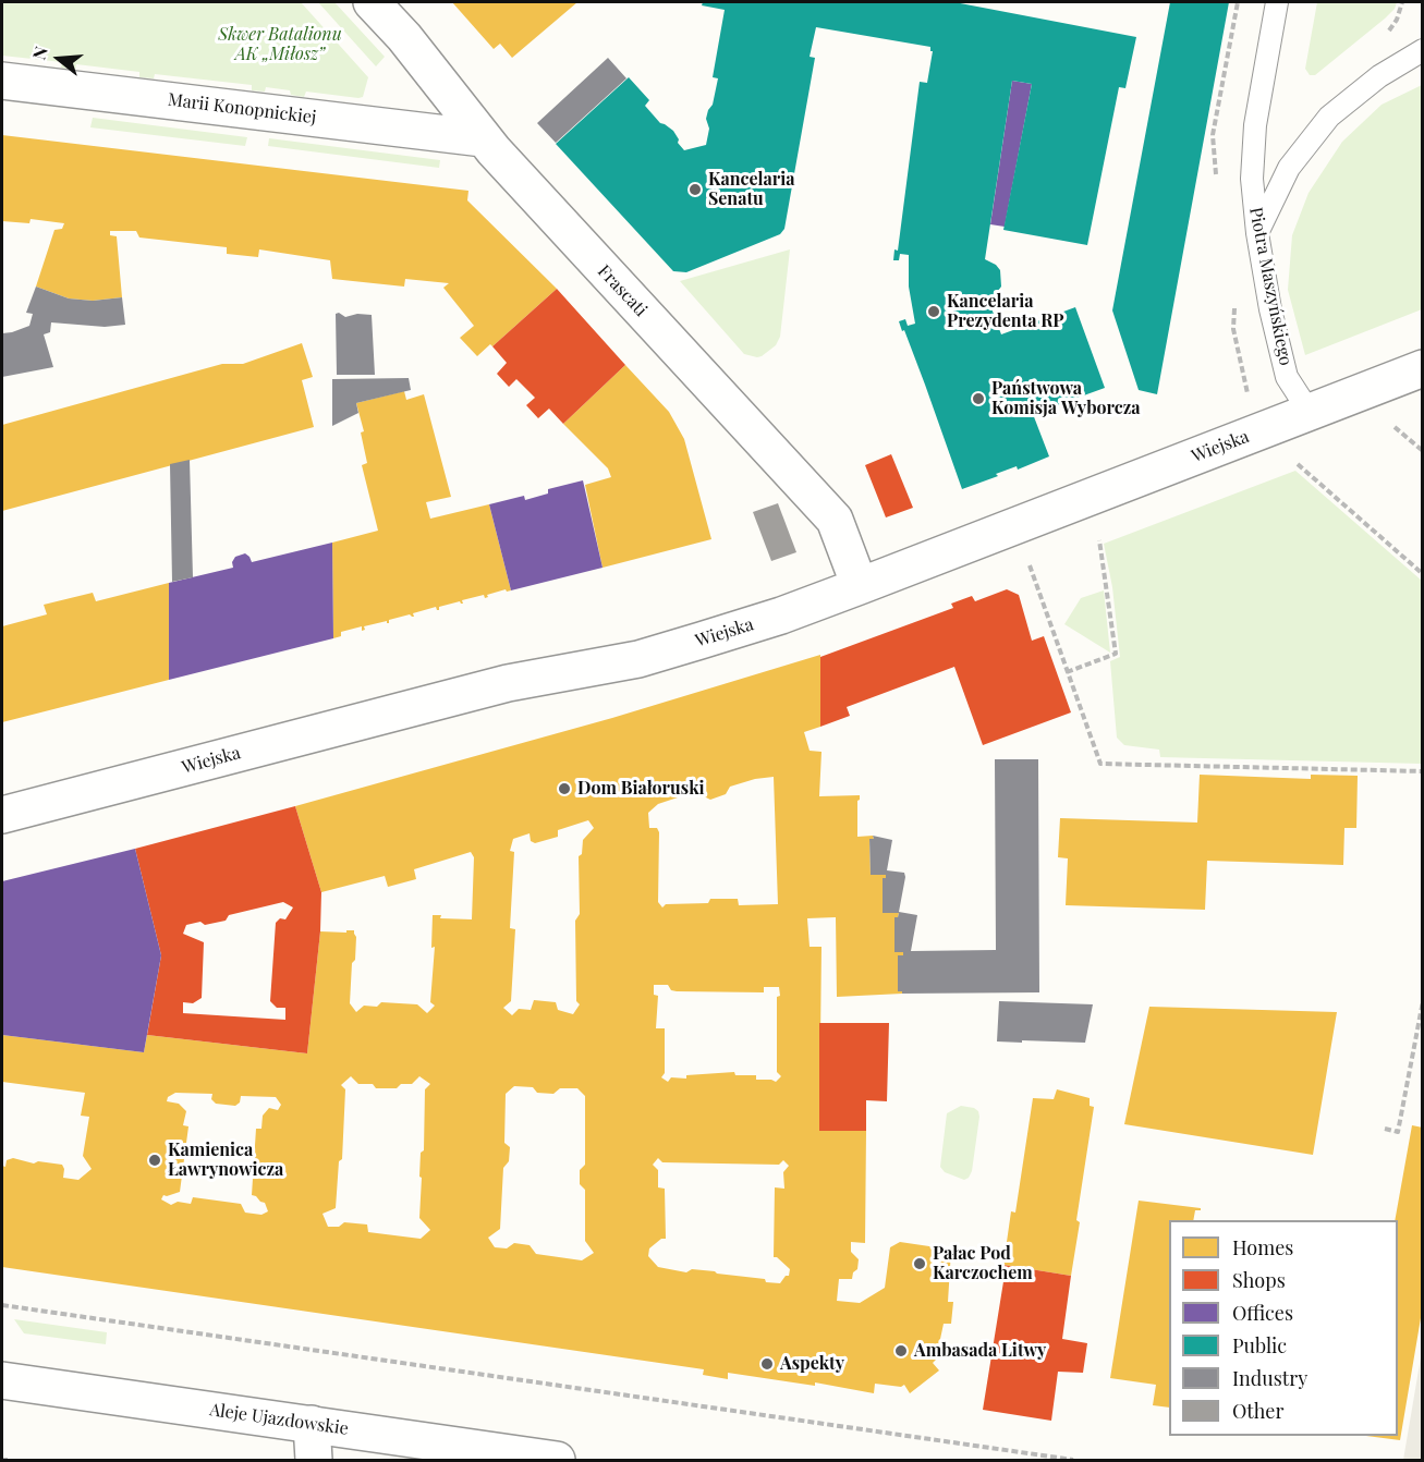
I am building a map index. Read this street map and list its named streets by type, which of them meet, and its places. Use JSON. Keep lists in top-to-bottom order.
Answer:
{
  "streets": {
    "street": [
      "Marii Konopnickiej",
      "Frascati",
      "Wiejska",
      "Aleje Ujazdowskie"
    ],
    "lane": ["Piotra Maszyńskiego"]
  },
  "crossings": [
    ["Marii Konopnickiej", "Frascati"],
    ["Piotra Maszyńskiego", "Wiejska"],
    ["Frascati", "Wiejska"]
  ],
  "parks": ["Skwer Batalionu AK „Miłosz”"],
  "places": [
    "Kancelaria Senatu",
    "Kancelaria Prezydenta RP",
    "Państwowa Komisja Wyborcza",
    "Dom Białoruski",
    "Kamienica Ławrynowicza",
    "Pałac Pod Karczochem",
    "Ambasada Litwy",
    "Aspekty"
  ],
  "legend": [
    "Homes",
    "Shops",
    "Offices",
    "Public",
    "Industry",
    "Other"
  ],
  "north": "left"
}
